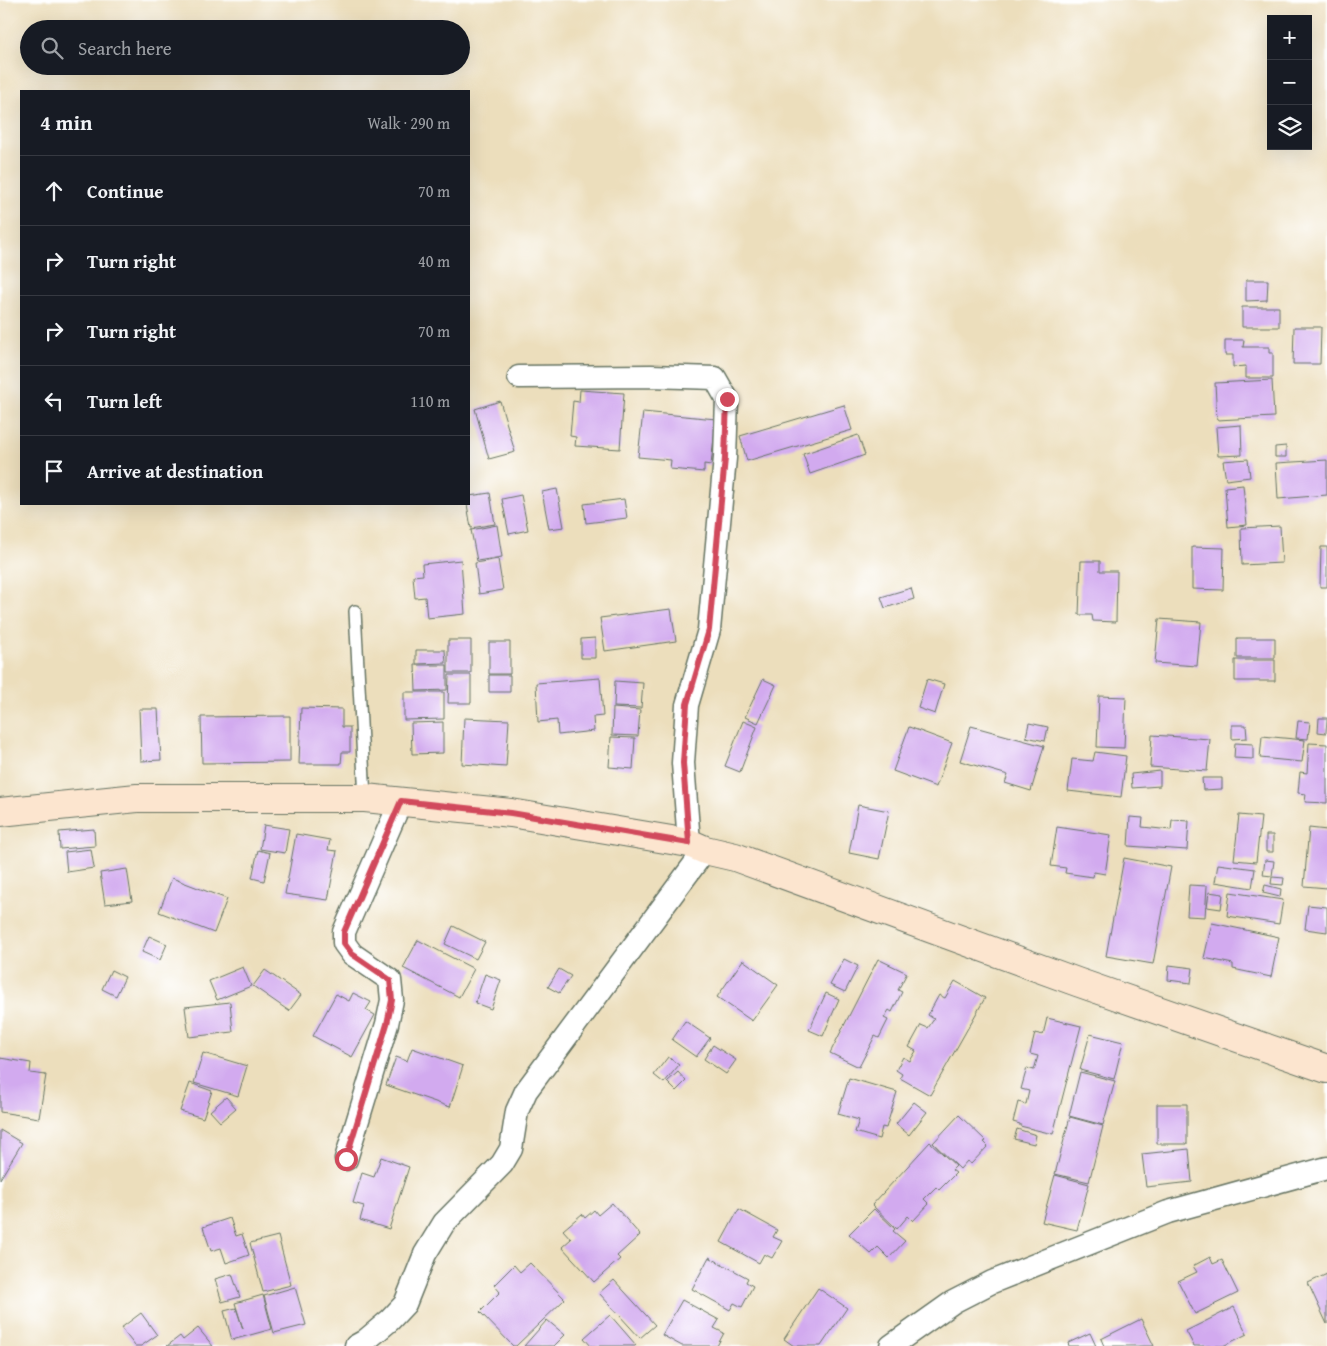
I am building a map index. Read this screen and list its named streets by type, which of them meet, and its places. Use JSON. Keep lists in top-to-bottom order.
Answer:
{
  "page": {
    "map_buttons": ["+", "−"],
    "search": "Search here",
    "heading": ["4 min", "Walk · 290 m"],
    "list": [
      ["Continue", "70 m"],
      ["Turn right", "40 m"],
      ["Turn right", "70 m"],
      ["Turn left", "110 m"],
      "Arrive at destination"
    ]
  }
}
